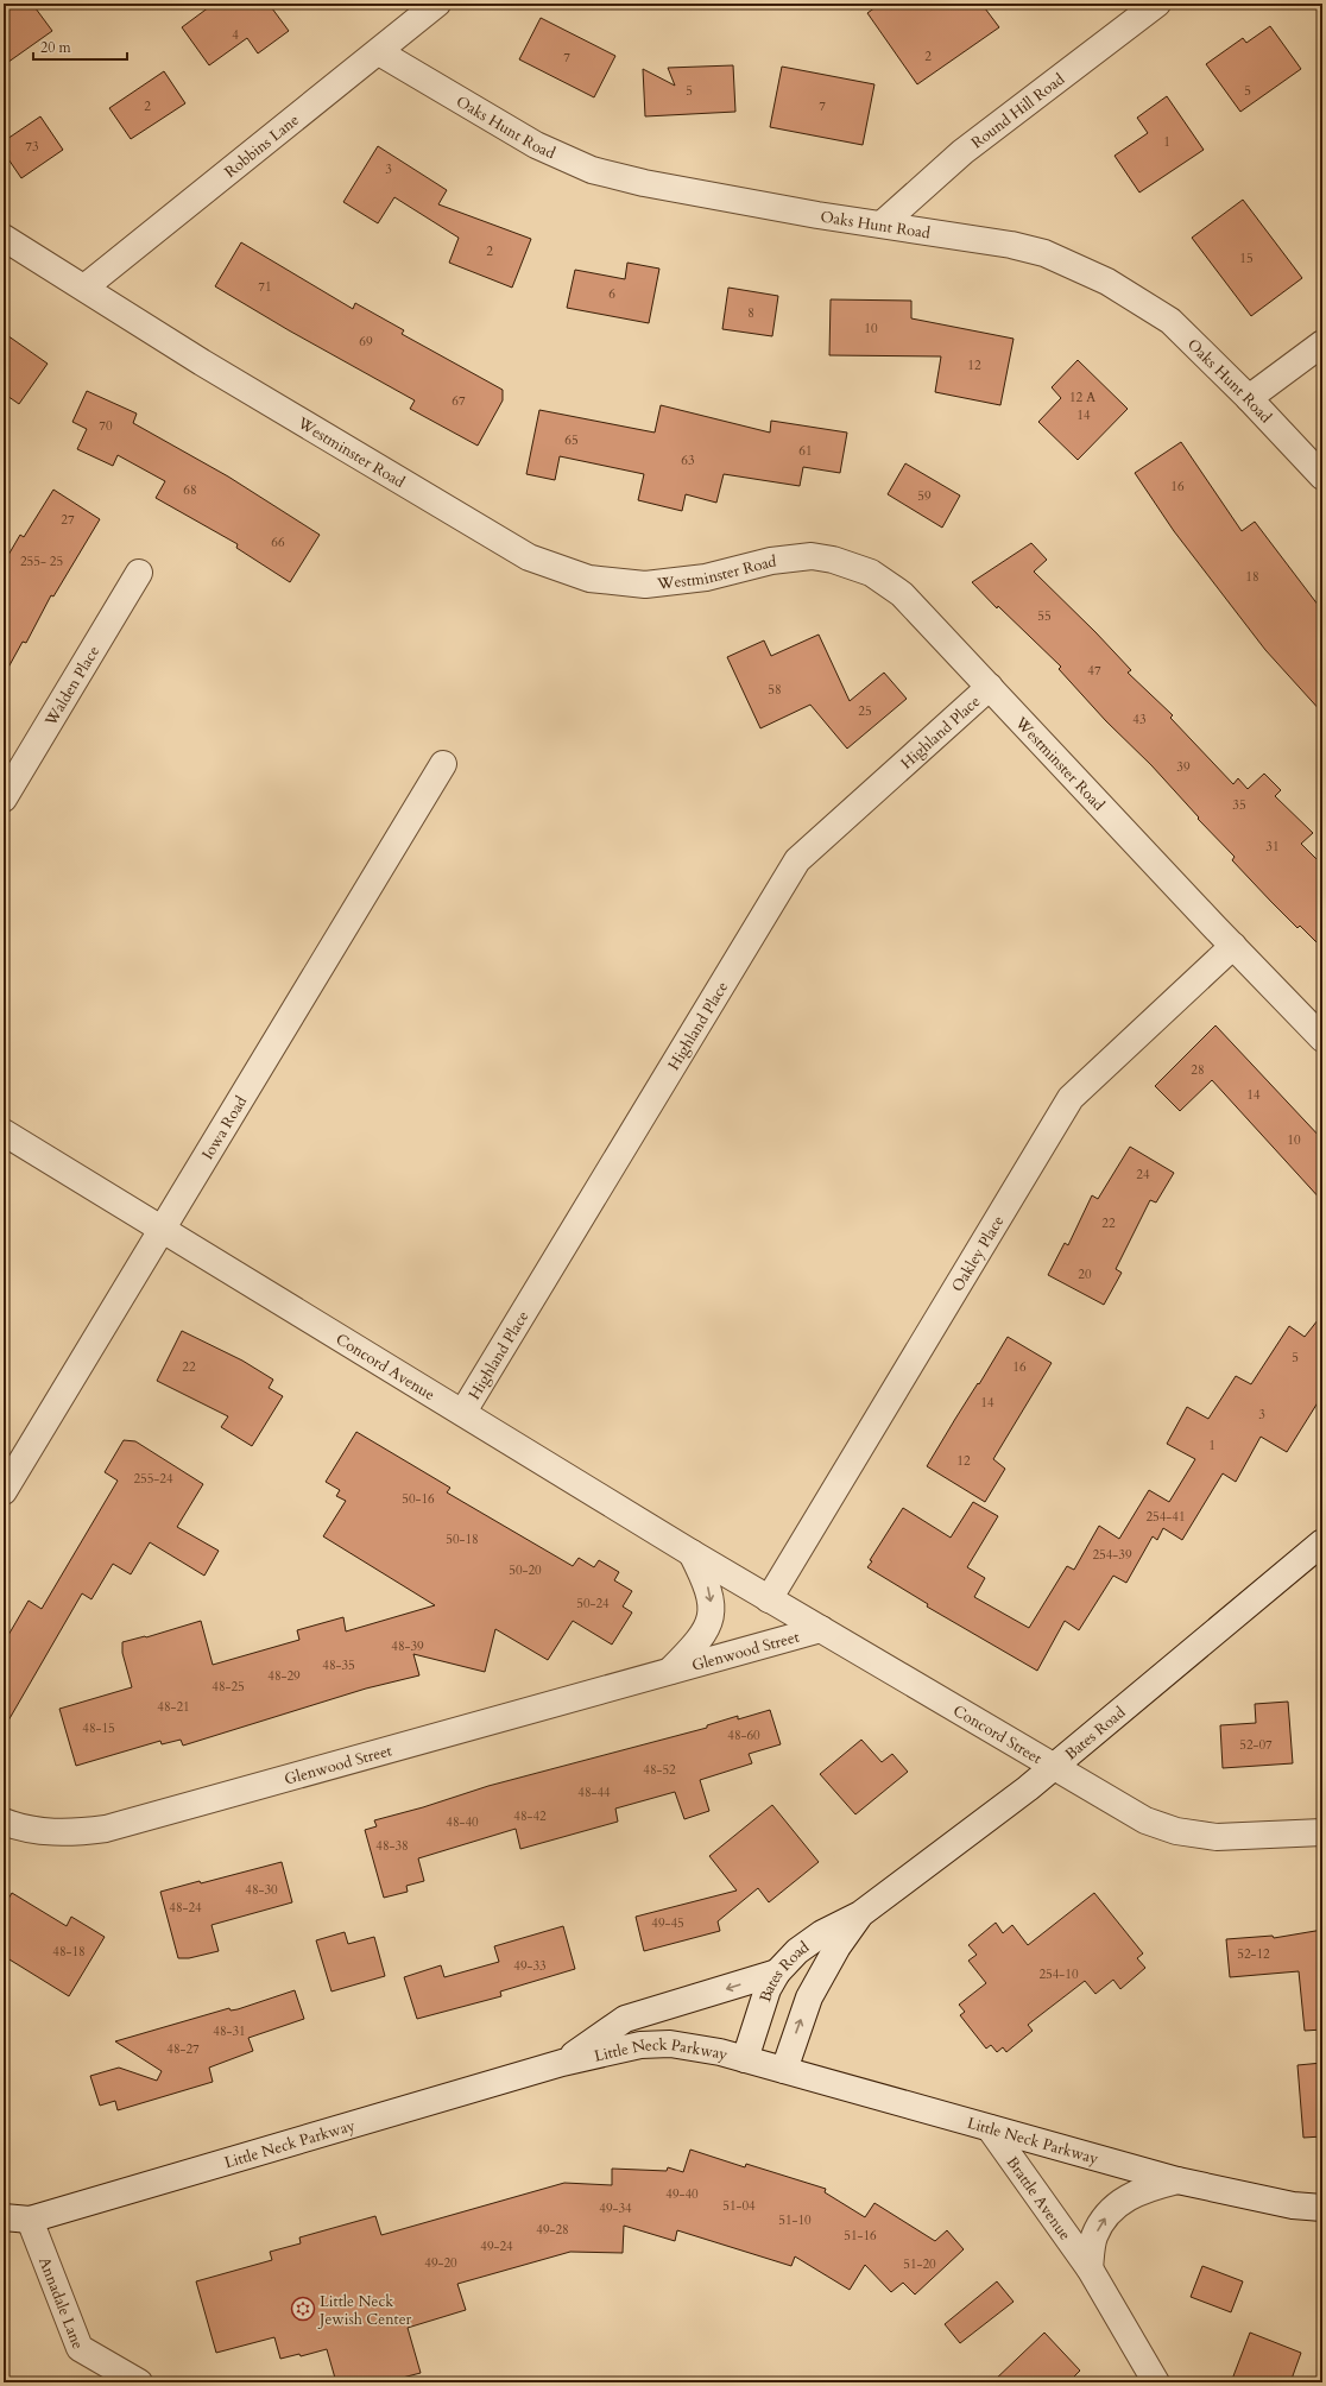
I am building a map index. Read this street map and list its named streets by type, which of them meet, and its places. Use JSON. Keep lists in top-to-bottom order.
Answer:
{
  "streets": {
    "street": [
      "Round Hill Road",
      "Oaks Hunt Road",
      "Robbins Lane",
      "Westminster Road",
      "Walden Place",
      "Highland Place",
      "Iowa Road",
      "Oakley Place",
      "Concord Avenue",
      "Glenwood Street",
      "Bates Road",
      "Concord Street",
      "Little Neck Parkway",
      "Brattle Avenue",
      "Annadale Lane"
    ]
  },
  "crossings": [
    ["Round Hill Road", "Oaks Hunt Road"],
    ["Oaks Hunt Road", "Robbins Lane"],
    ["Robbins Lane", "Westminster Road"],
    ["Westminster Road", "Highland Place"],
    ["Westminster Road", "Oakley Place"],
    ["Highland Place", "Concord Avenue"],
    ["Iowa Road", "Concord Avenue"],
    ["Oakley Place", "Concord Avenue"],
    ["Oakley Place", "Concord Street"],
    ["Concord Avenue", "Glenwood Street"],
    ["Concord Avenue", "Concord Street"],
    ["Glenwood Street", "Concord Street"],
    ["Bates Road", "Concord Street"],
    ["Bates Road", "Little Neck Parkway"],
    ["Little Neck Parkway", "Brattle Avenue"],
    ["Little Neck Parkway", "Annadale Lane"]
  ],
  "places": {
    "synagogue": ["Little Neck Jewish Center"]
  },
  "house_numbers": [
    "4",
    "2",
    "7",
    "5",
    "5",
    "2",
    "7",
    "1",
    "73",
    "3",
    "2",
    "15",
    "71",
    "6",
    "8",
    "10",
    "69",
    "12",
    "12 A",
    "67",
    "14",
    "70",
    "65",
    "61",
    "63",
    "16",
    "68",
    "59",
    "27",
    "66",
    "255- 25",
    "18",
    "55",
    "47",
    "58",
    "25",
    "43",
    "39",
    "35",
    "31",
    "28",
    "14",
    "10",
    "24",
    "22",
    "20",
    "5",
    "22",
    "16",
    "14",
    "3",
    "1",
    "12",
    "255-24",
    "50-16",
    "254-41",
    "50-18",
    "254-39",
    "50-20",
    "50-24",
    "48-39",
    "48-35",
    "48-29",
    "48-25",
    "48-21",
    "48-15",
    "48-60",
    "52-07",
    "48-52",
    "48-44",
    "48-42",
    "48-40",
    "48-38",
    "48-30",
    "48-24",
    "49-45",
    "48-18",
    "52-12",
    "49-33",
    "254-10",
    "48-31",
    "48-27",
    "49-40",
    "51-04",
    "49-34",
    "51-10",
    "49-28",
    "51-16",
    "49-24",
    "49-20",
    "51-20"
  ],
  "scale_bar": "20 m"
}
